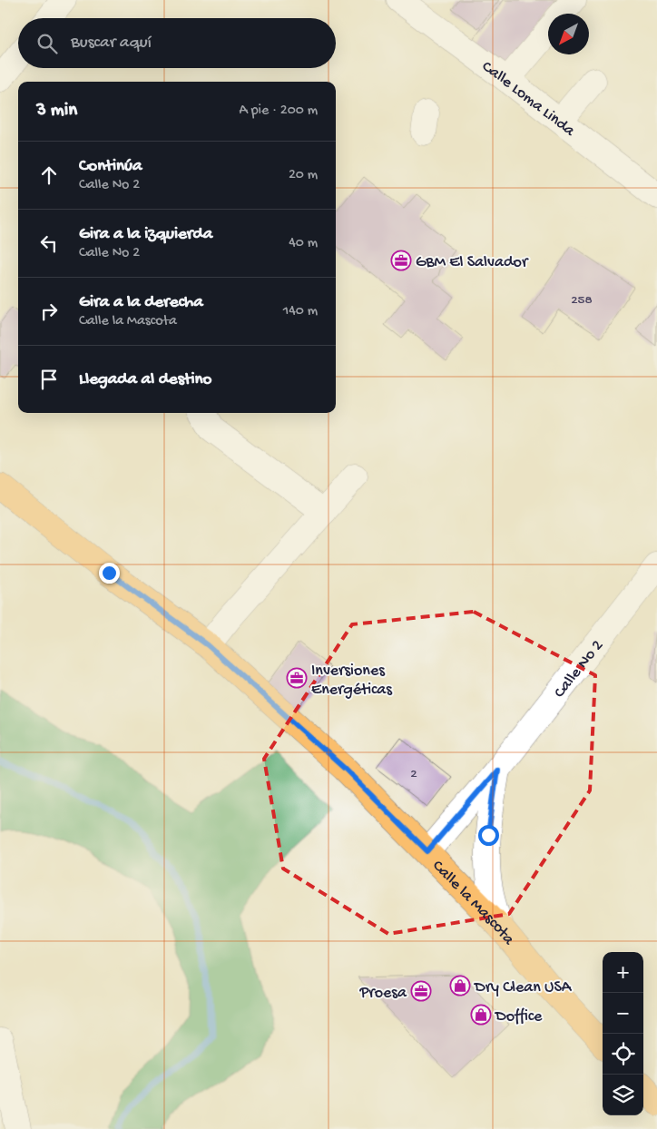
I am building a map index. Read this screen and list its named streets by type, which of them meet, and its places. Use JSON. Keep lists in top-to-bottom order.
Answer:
{
  "streets": {
    "main road": ["Calle la Mascota"],
    "street": ["Calle Loma Linda", "Calle No 2"]
  },
  "crossings": [
    ["Calle No 2", "Calle la Mascota"]
  ],
  "places": {
    "office": ["GBM El Salvador", "Inversiones Energéticas", "Proesa"],
    "shop": ["Dry Clean USA", "Doffice"]
  },
  "house_numbers": ["258", "2"],
  "north": "bottom left",
  "page": {
    "search": "Buscar aquí",
    "heading": ["3 min", "A pie · 200 m"],
    "list": [
      ["Continúa", "Calle No 2", "20 m"],
      ["Gira a la izquierda", "Calle No 2", "40 m"],
      ["Gira a la derecha", "Calle la Mascota", "140 m"],
      "Llegada al destino"
    ],
    "map_buttons": ["+", "−"]
  }
}
